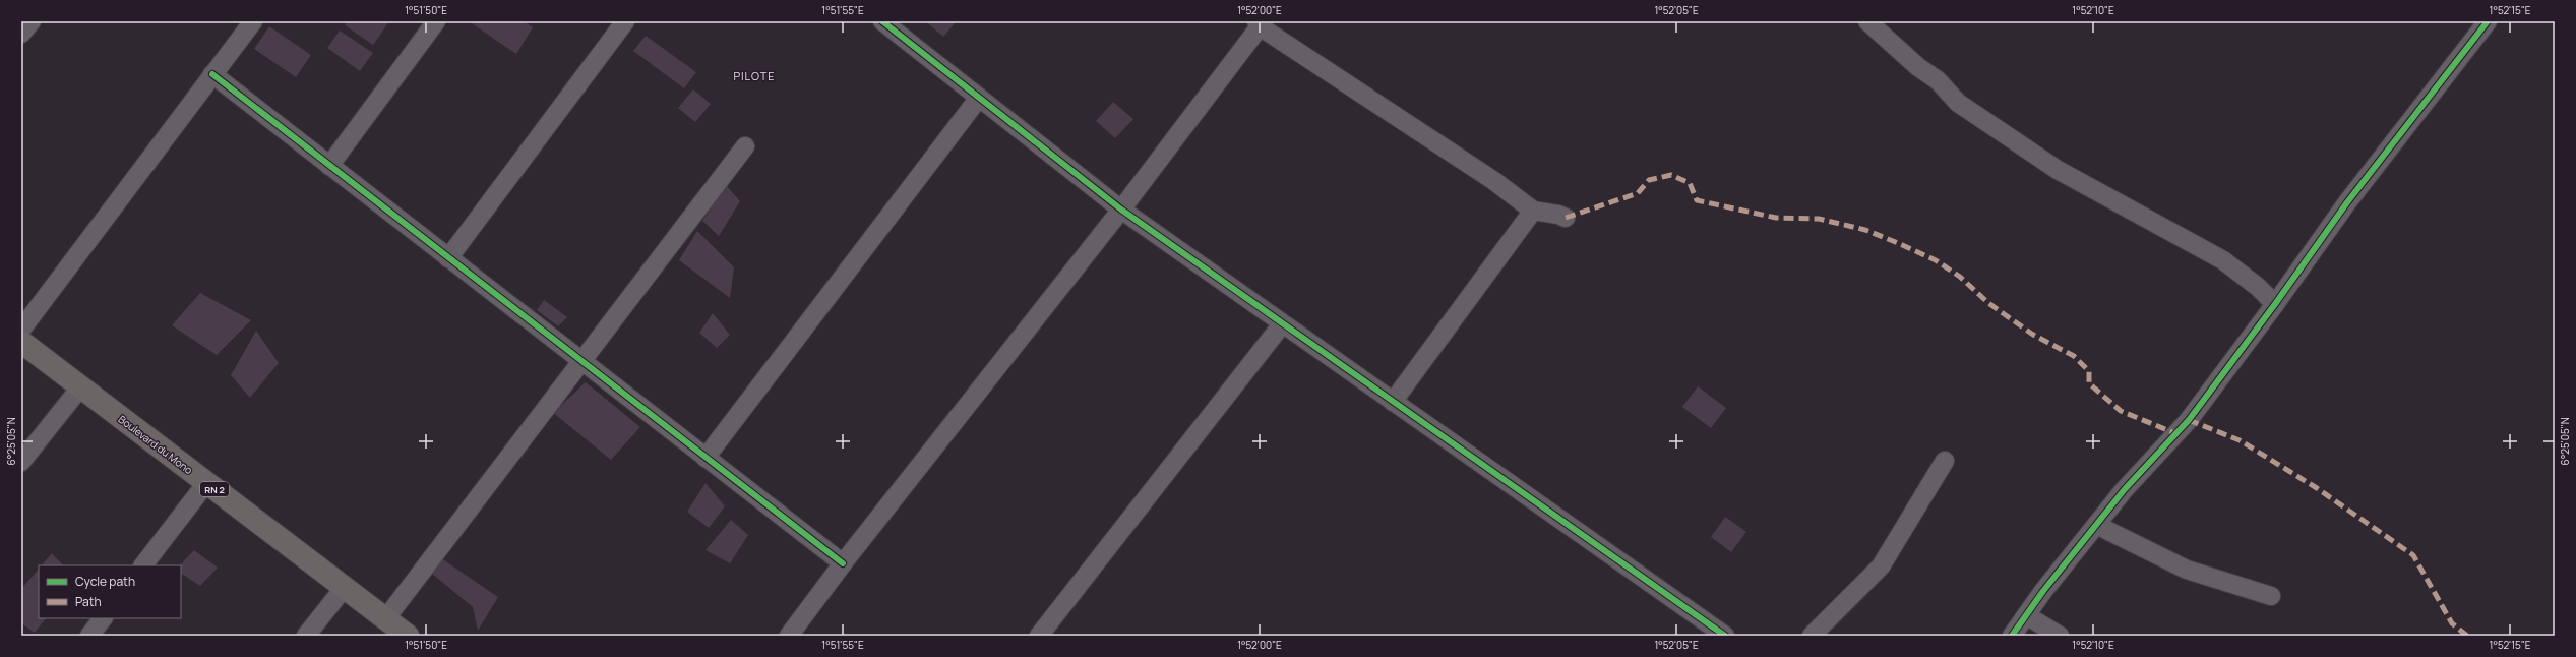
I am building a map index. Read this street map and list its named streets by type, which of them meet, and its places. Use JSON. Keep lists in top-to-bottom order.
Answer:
{
  "streets": {
    "main road": ["Boulevard du Mono", "RN 2"]
  },
  "districts": ["PILOTE"],
  "legend": ["Cycle path", "Path"],
  "coordinates": [
    "1°51'50\"E",
    "1°51'55\"E",
    "1°52'00\"E",
    "1°52'05\"E",
    "1°52'10\"E",
    "1°52'15\"E",
    "6°25'05\"N"
  ]
}
